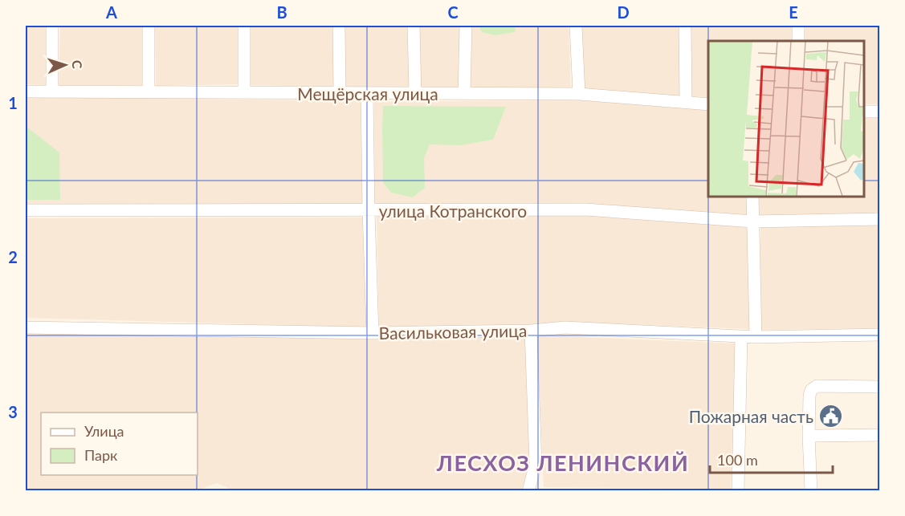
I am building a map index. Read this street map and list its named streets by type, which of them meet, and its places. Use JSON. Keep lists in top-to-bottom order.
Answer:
{
  "streets": {
    "street": ["Мещёрская улица", "улица Котранского", "Васильковая улица"]
  },
  "districts": ["ЛЕСХОЗ ЛЕНИНСКИЙ"],
  "places": {
    "public building": ["Пожарная часть"]
  },
  "legend": ["Улица", "Парк"],
  "scale_bar": "100 m",
  "north": "right",
  "grid": {
    "columns": [
      "A",
      "B",
      "C",
      "D",
      "E"
    ],
    "rows": ["1", "2", "3"]
  }
}
